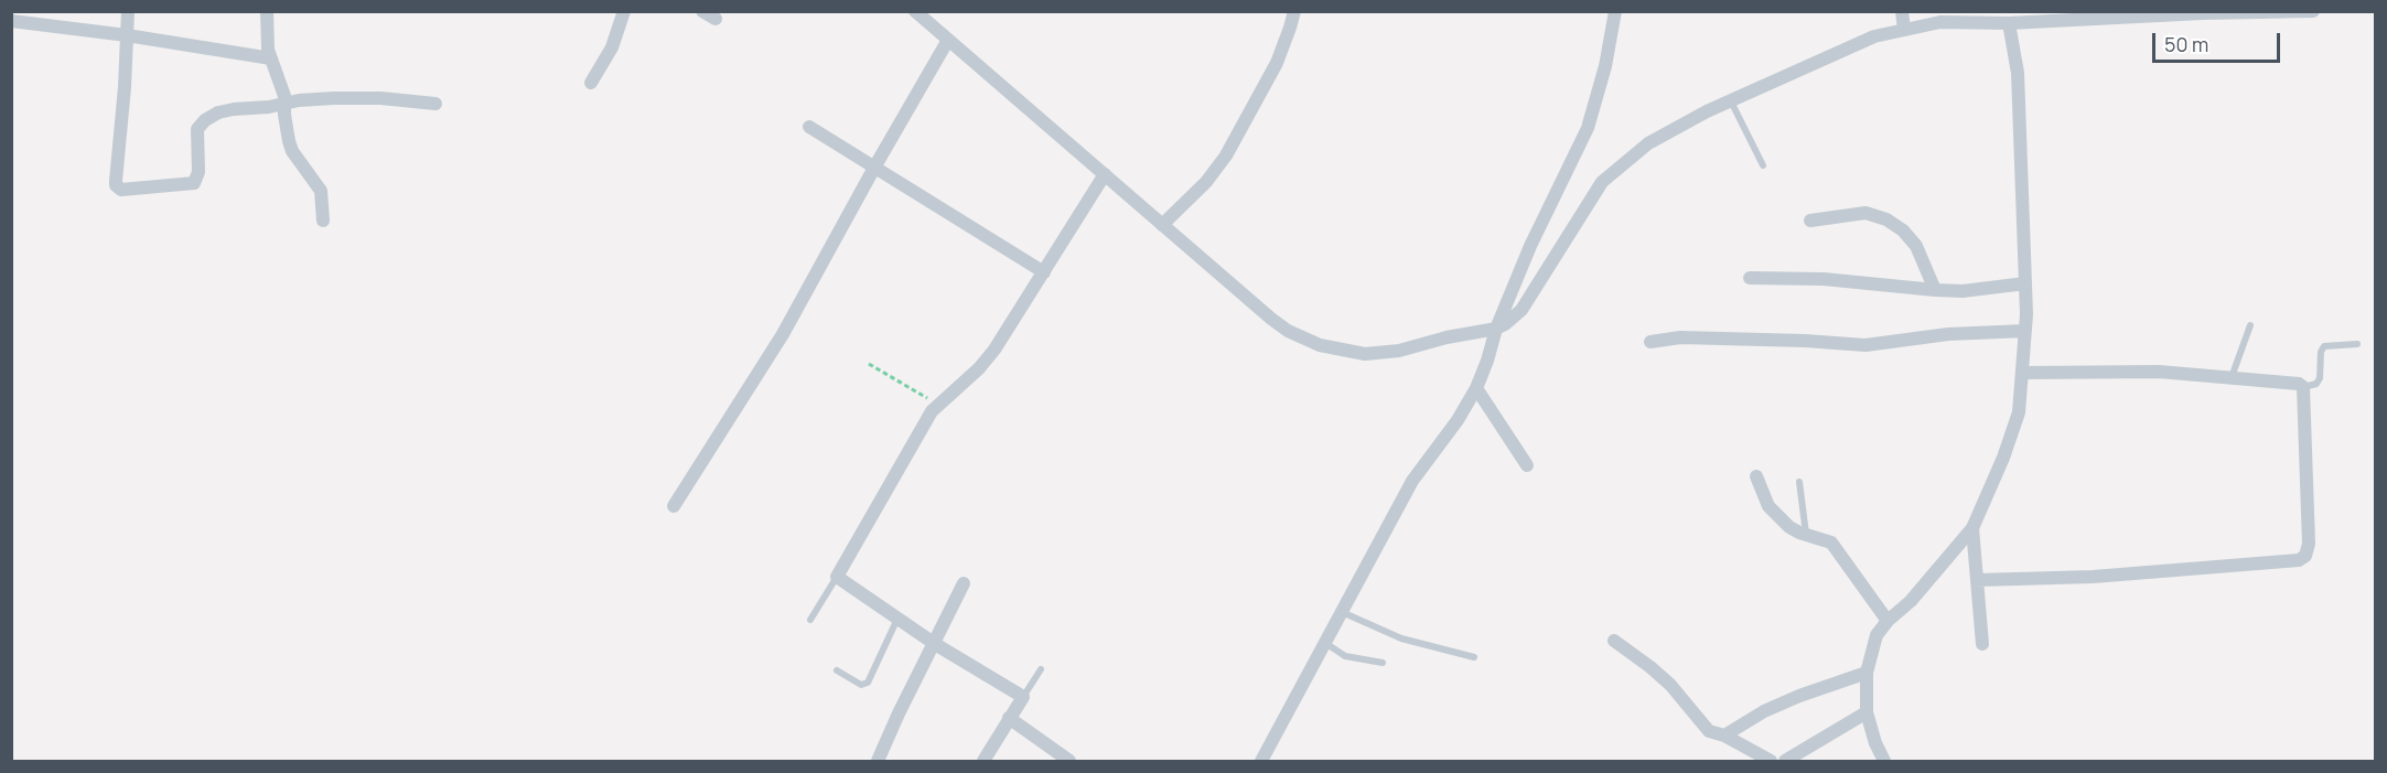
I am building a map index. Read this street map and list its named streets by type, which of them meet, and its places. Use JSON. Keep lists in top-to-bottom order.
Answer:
{
  "scale_bar": "50 m"
}
